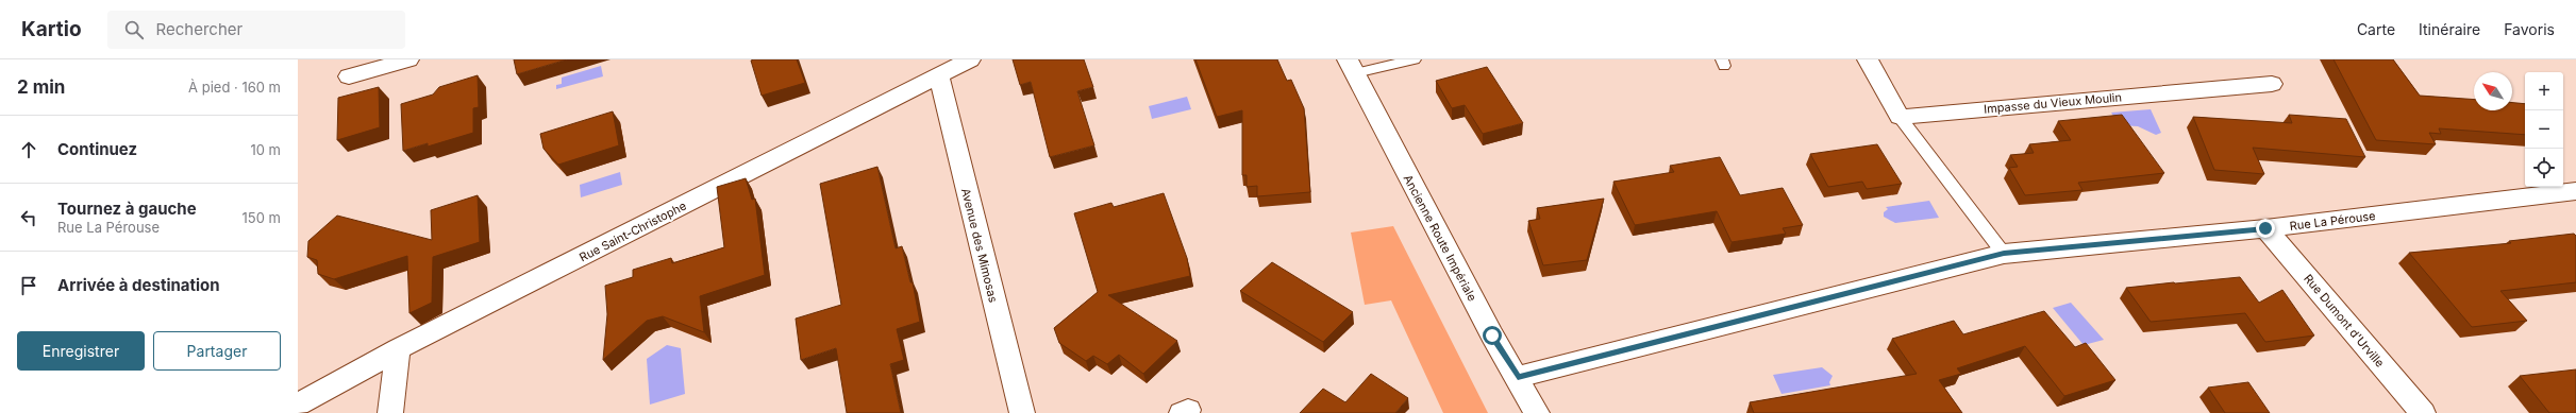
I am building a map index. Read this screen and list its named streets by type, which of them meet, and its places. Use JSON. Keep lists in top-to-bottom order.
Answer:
{
  "streets": {
    "street": [
      "Impasse du Vieux Moulin",
      "Rue La Pérouse",
      "Rue Saint-Christophe",
      "Ancienne Route Impériale",
      "Avenue des Mimosas",
      "Rue Dumont d'Urville"
    ]
  },
  "crossings": [
    ["Rue La Pérouse", "Ancienne Route Impériale"],
    ["Rue La Pérouse", "Rue Dumont d'Urville"],
    ["Rue Saint-Christophe", "Avenue des Mimosas"]
  ],
  "north": "top left",
  "page": {
    "header": "Kartio",
    "search": "Rechercher",
    "nav": ["Carte", "Itinéraire", "Favoris"],
    "heading": ["2 min", "À pied · 160 m"],
    "map_buttons": ["+", "−"],
    "list": [
      ["Continuez", "10 m"],
      ["Tournez à gauche", "Rue La Pérouse", "150 m"],
      "Arrivée à destination"
    ],
    "buttons": ["Enregistrer", "Partager"]
  }
}
